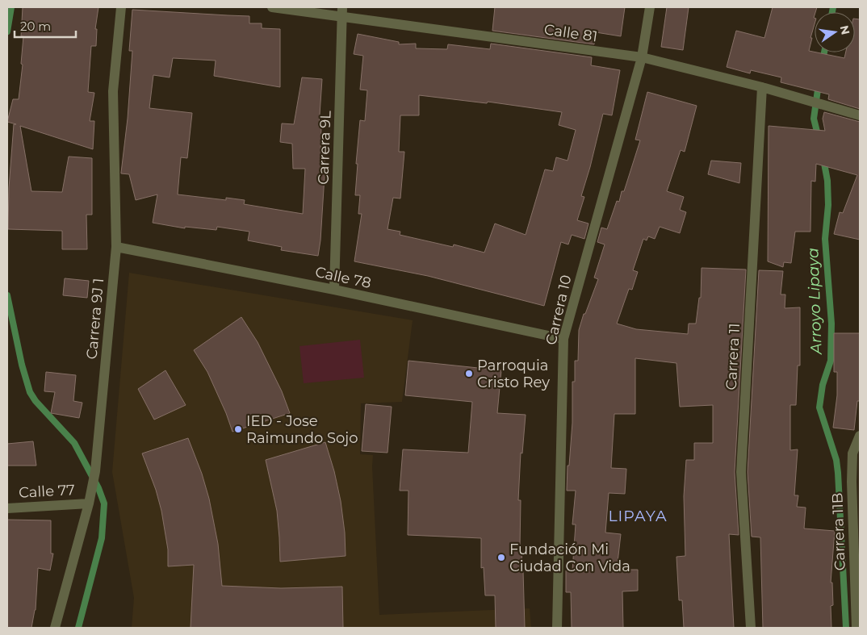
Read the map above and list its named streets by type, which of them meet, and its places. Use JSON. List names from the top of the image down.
{
  "streets": {
    "street": [
      "Calle 81",
      "Carrera 9L",
      "Calle 78",
      "Carrera 10",
      "Carrera 9J 1",
      "Carrera 11",
      "Calle 77",
      "Carrera 11B"
    ]
  },
  "crossings": [
    ["Calle 81", "Carrera 9L"],
    ["Calle 81", "Carrera 10"],
    ["Calle 81", "Carrera 11"],
    ["Carrera 9L", "Calle 78"],
    ["Calle 78", "Carrera 10"],
    ["Calle 78", "Carrera 9J 1"],
    ["Carrera 9J 1", "Calle 77"]
  ],
  "districts": ["LIPAYA"],
  "water": ["Arroyo Lipaya"],
  "places": ["Parroquia Cristo Rey", "IED - Jose Raimundo Sojo", "Fundación Mi Ciudad Con Vida"],
  "scale_bar": "20 m",
  "north": "right"
}
